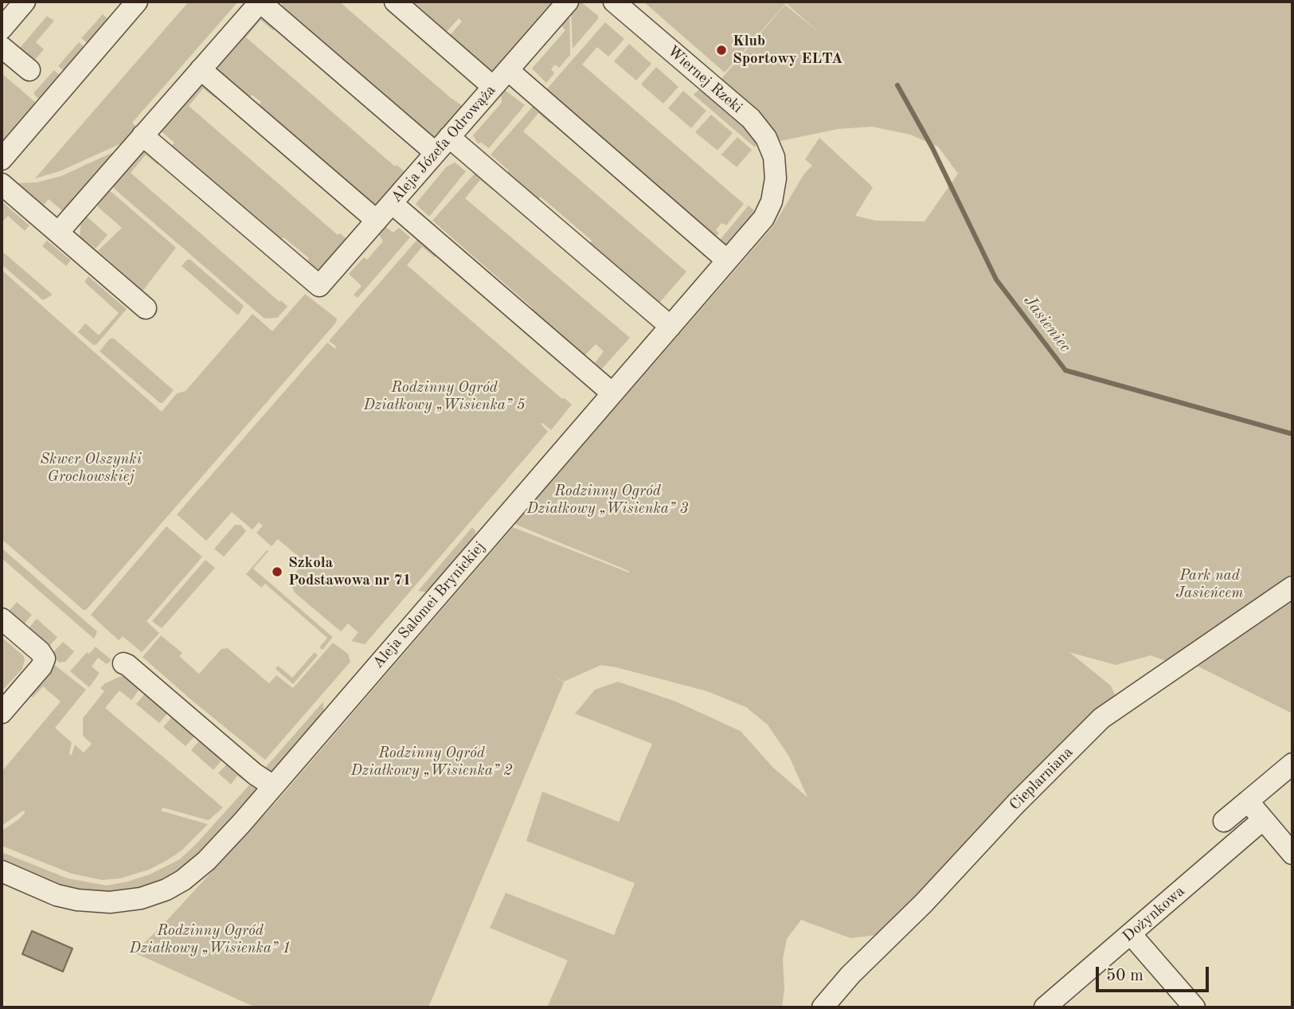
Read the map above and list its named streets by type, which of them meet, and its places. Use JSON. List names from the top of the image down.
{
  "streets": {
    "street": [
      "Wiernej Rzeki",
      "Aleja Józefa Odrowąża",
      "Aleja Salomei Brynickiej",
      "Cieplarniana",
      "Dożynkowa"
    ]
  },
  "crossings": [
    ["Wiernej Rzeki", "Aleja Salomei Brynickiej"]
  ],
  "water": ["Jasieniec"],
  "parks": [
    "Rodzinny Ogród Działkowy „Wisienka” 5",
    "Skwer Olszynki Grochowskiej",
    "Rodzinny Ogród Działkowy „Wisienka” 3",
    "Park nad Jasieńcem",
    "Rodzinny Ogród Działkowy „Wisienka” 2",
    "Rodzinny Ogród Działkowy „Wisienka” 1"
  ],
  "places": ["Klub Sportowy ELTA", "Szkoła Podstawowa nr 71"],
  "scale_bar": "50 m"
}
